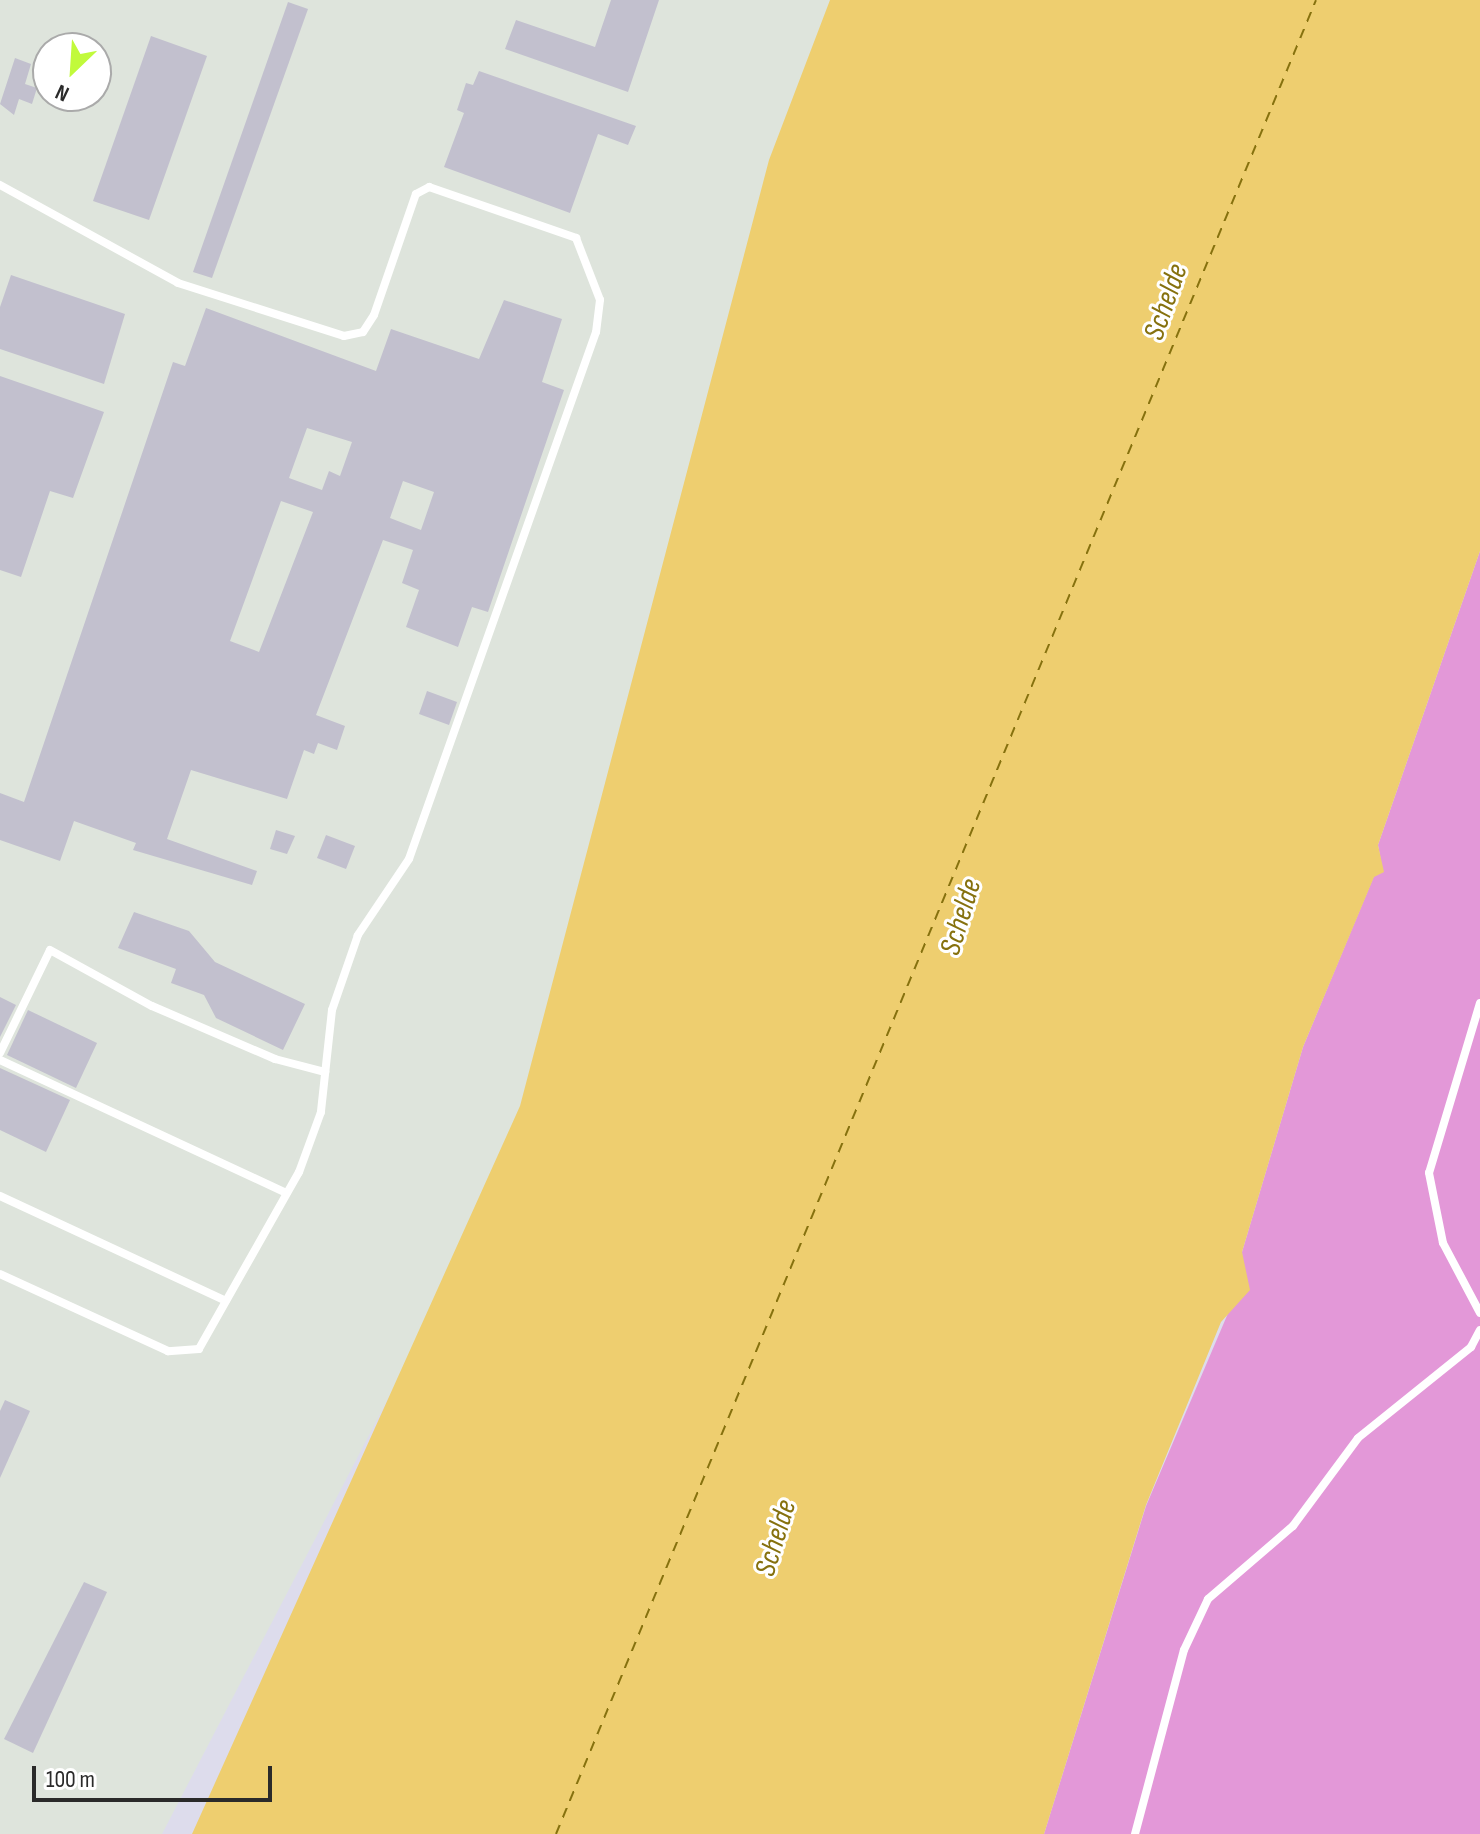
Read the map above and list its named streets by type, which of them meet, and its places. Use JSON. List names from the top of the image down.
{
  "water": ["Schelde"],
  "scale_bar": "100 m",
  "north": "bottom left"
}
